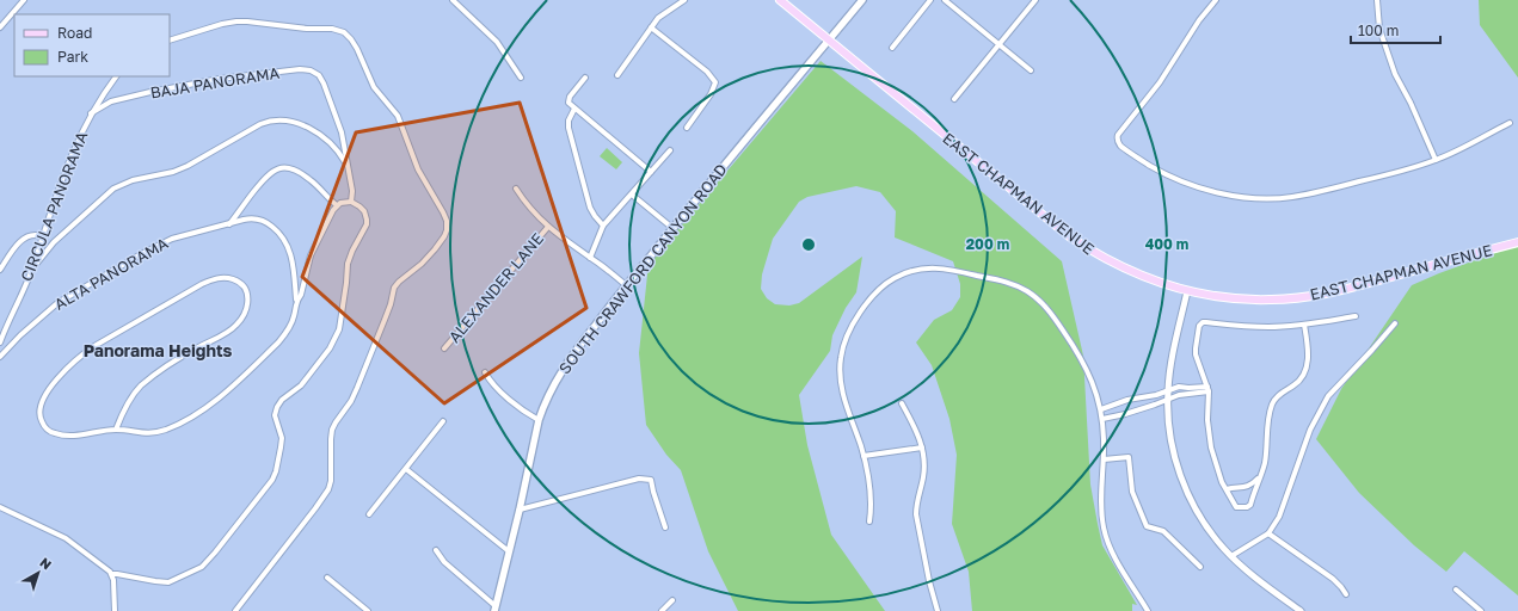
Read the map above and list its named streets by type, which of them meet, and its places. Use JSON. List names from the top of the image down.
{
  "streets": {
    "main road": ["EAST CHAPMAN AVENUE", "SOUTH CRAWFORD CANYON ROAD"],
    "street": [
      "BAJA PANORAMA",
      "CIRCULA PANORAMA",
      "ALTA PANORAMA",
      "ALEXANDER LANE"
    ]
  },
  "crossings": [
    ["BAJA PANORAMA", "CIRCULA PANORAMA"],
    ["EAST CHAPMAN AVENUE", "SOUTH CRAWFORD CANYON ROAD"]
  ],
  "districts": ["Panorama Heights"],
  "legend": ["Road", "Park"],
  "scale_bar": "100 m",
  "north": "top right",
  "rings": ["200 m", "400 m"]
}
